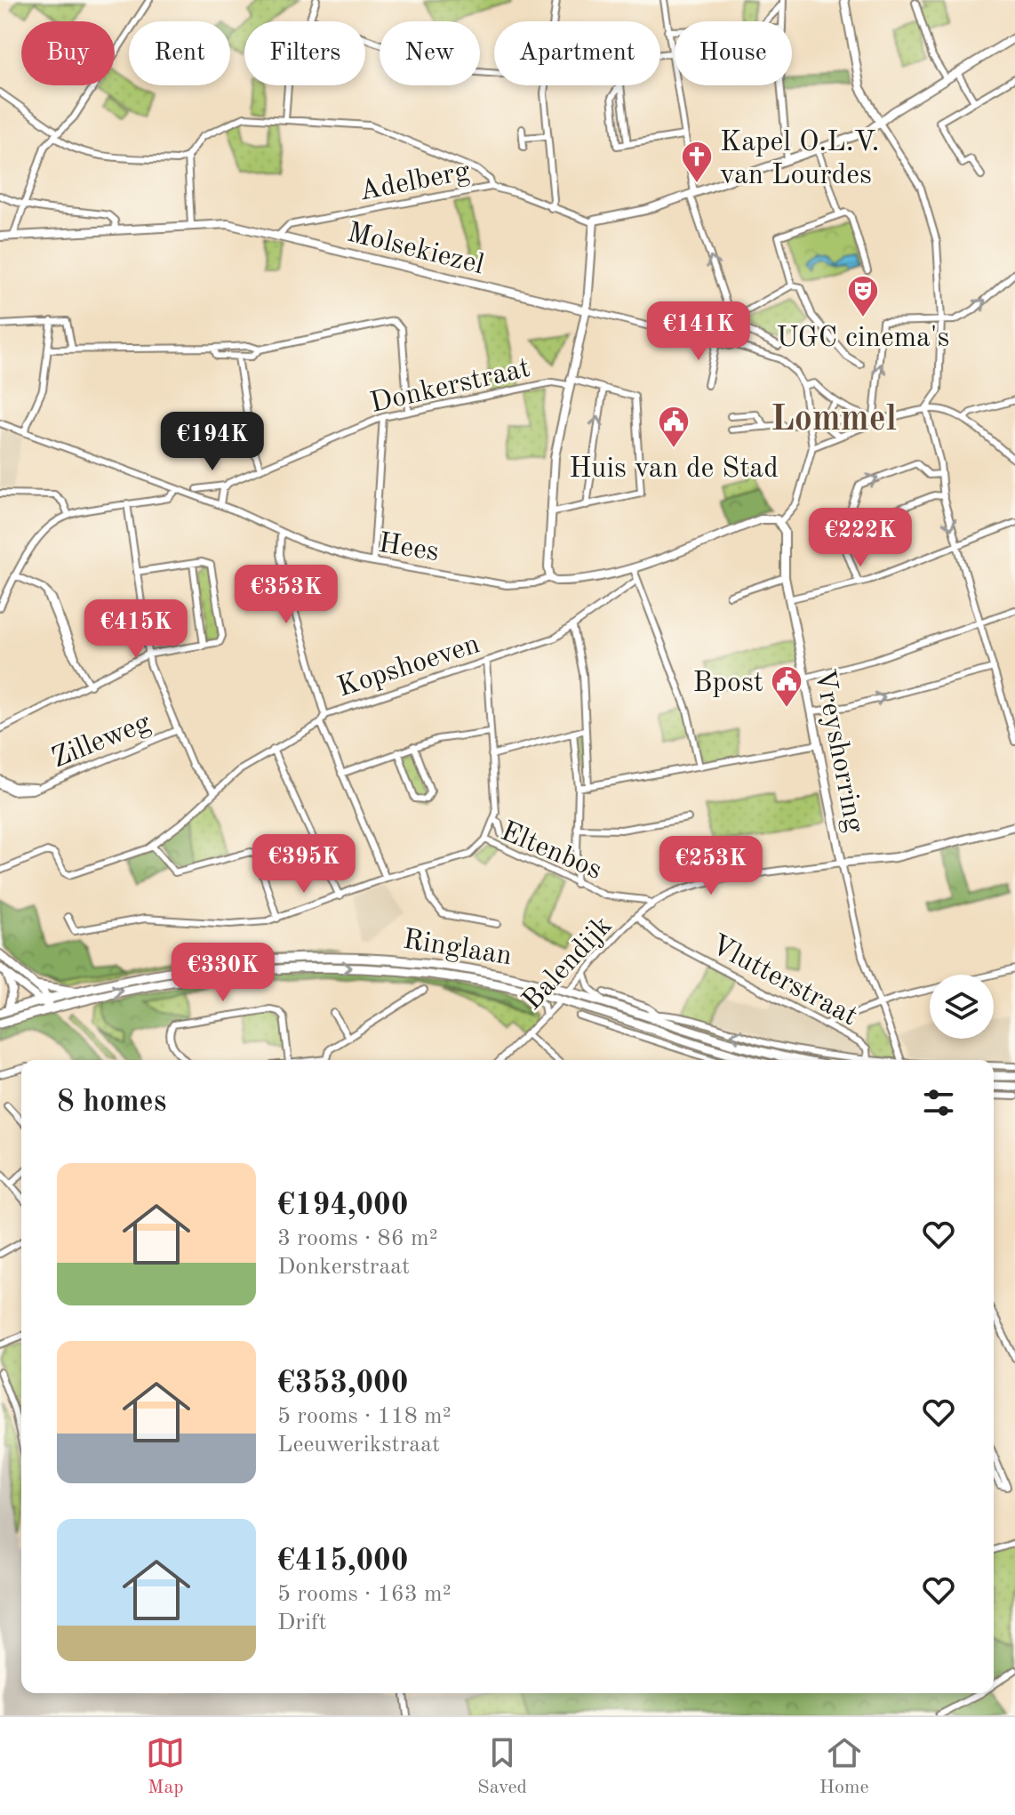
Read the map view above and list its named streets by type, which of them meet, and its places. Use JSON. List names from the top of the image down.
{
  "streets": {
    "highway": ["Ringlaan"],
    "main road": ["Molsekiezel", "Hees", "Vreyshorring"],
    "street": [
      "Adelberg",
      "Donkerstraat",
      "Kopshoeven",
      "Zilleweg",
      "Eltenbos",
      "Balendijk",
      "Vlutterstraat"
    ]
  },
  "crossings": [
    ["Adelberg", "Molsekiezel"],
    ["Hees", "Vreyshorring"],
    ["Vreyshorring", "Balendijk"],
    ["Eltenbos", "Balendijk"],
    ["Ringlaan", "Balendijk"],
    ["Balendijk", "Vlutterstraat"]
  ],
  "districts": ["Lommel"],
  "places": {
    "church": ["Kapel O.L.V. van Lourdes"],
    "theatre": ["UGC cinema's"],
    "public building": ["Huis van de Stad", "Bpost"]
  },
  "page": {
    "chip": [
      "Buy",
      "Rent",
      "Filters",
      "New",
      "Apartment",
      "House"
    ],
    "price": [
      "€141K",
      "€194K",
      "€222K",
      "€353K",
      "€415K",
      "€395K",
      "€253K",
      "€330K"
    ],
    "heading": "8 homes",
    "list": [
      {
        "name": "€194,000",
        "note": "3 rooms · 86 m² · Donkerstraat"
      },
      {
        "name": "€353,000",
        "note": "5 rooms · 118 m² · Leeuwerikstraat"
      },
      {
        "name": "€415,000",
        "note": "5 rooms · 163 m² · Drift"
      }
    ],
    "tabs": ["Map", "Saved", "Home"]
  }
}
